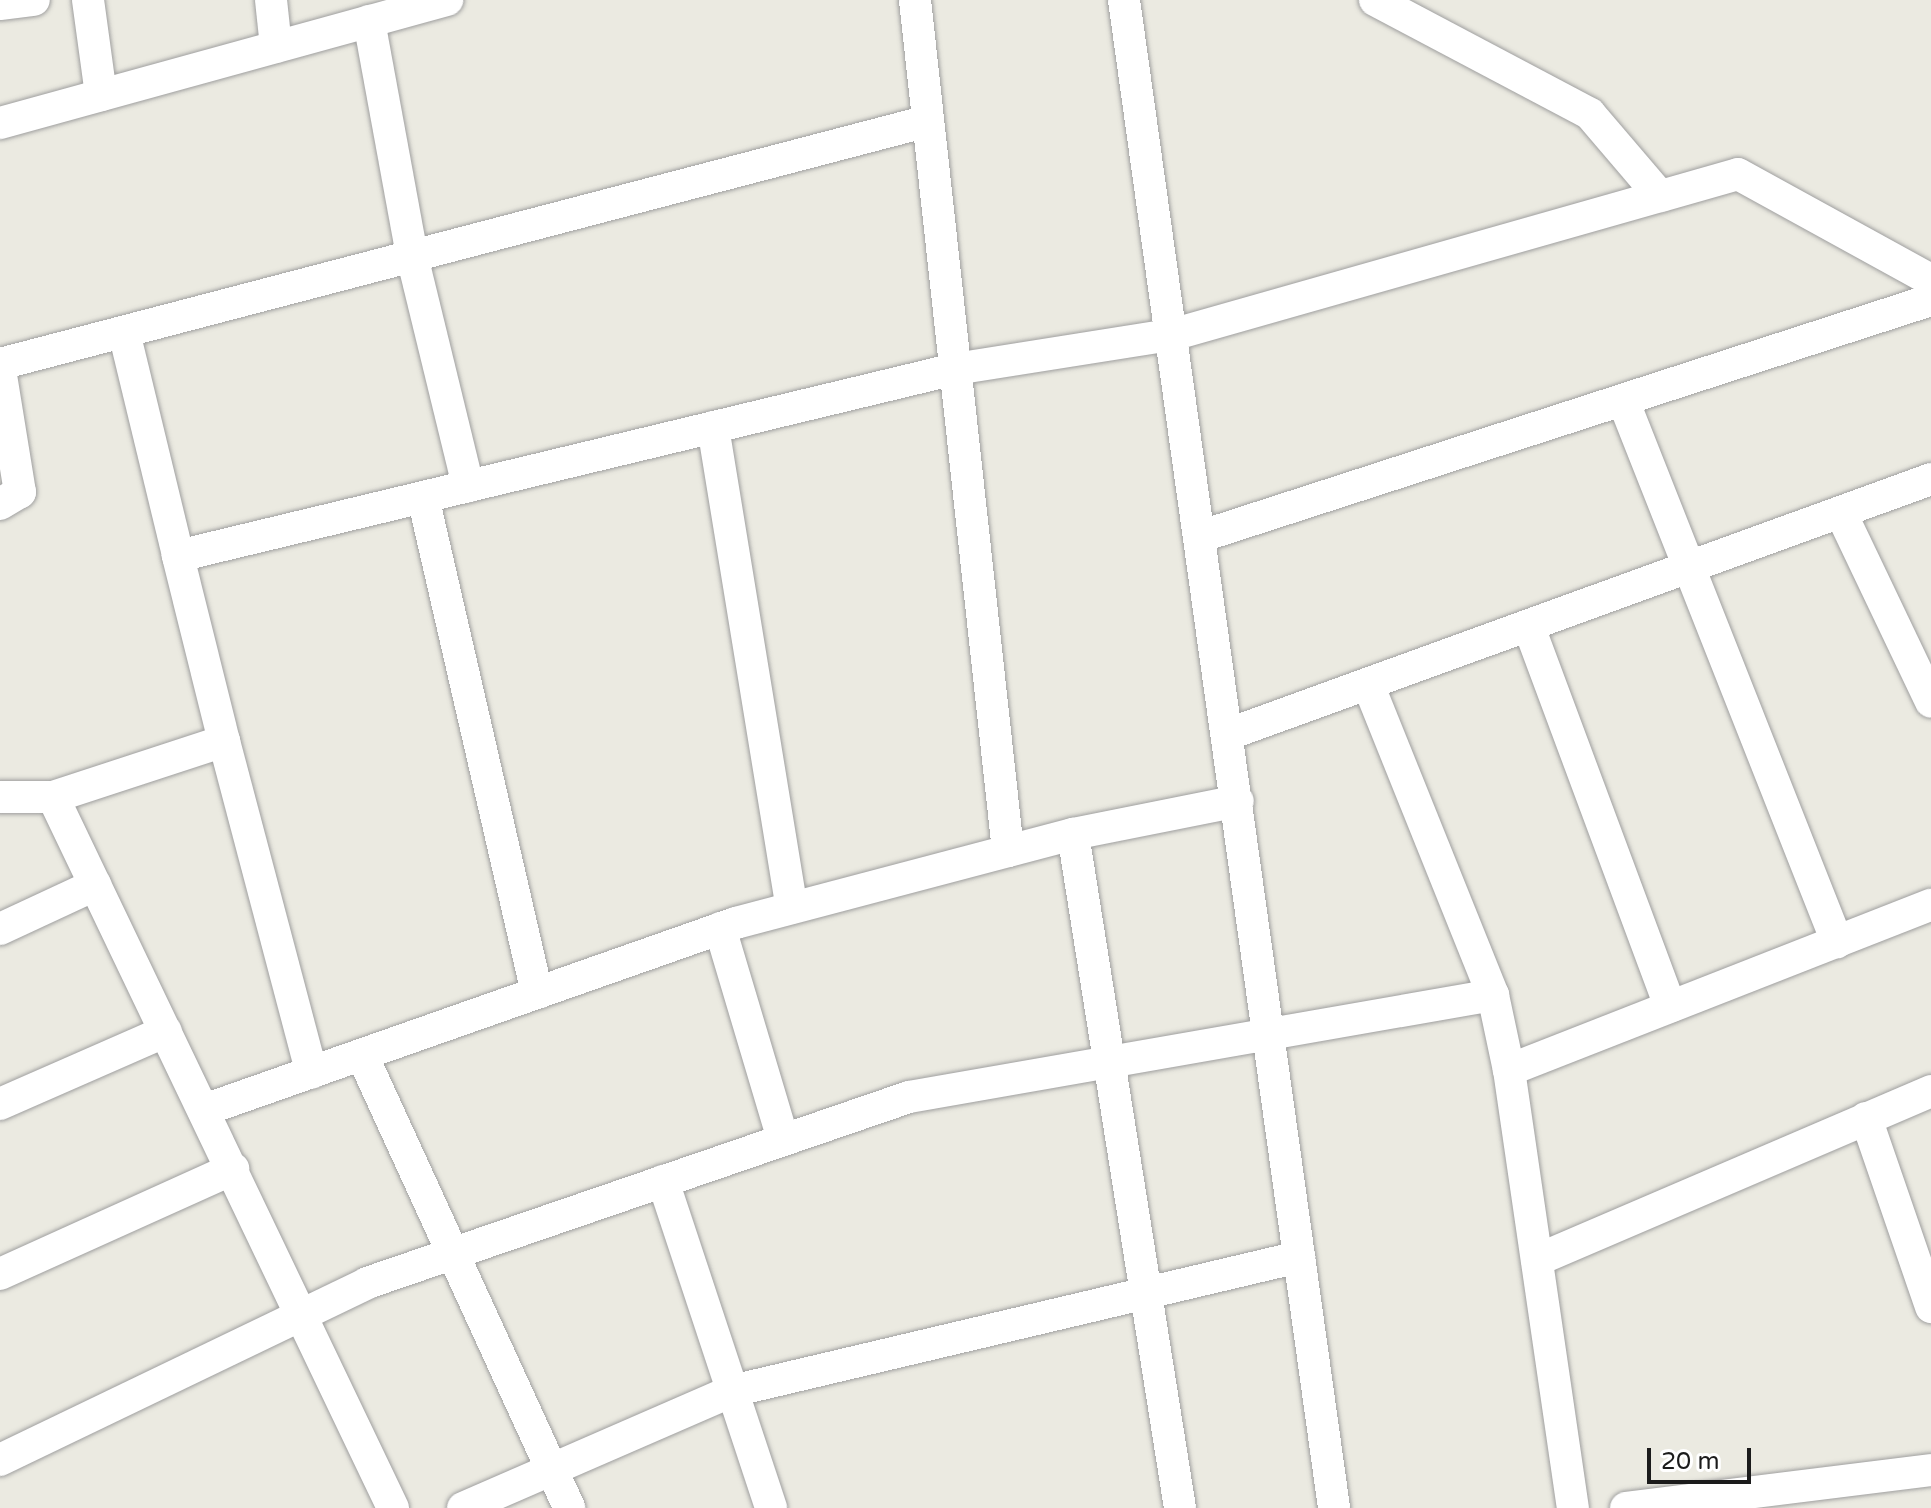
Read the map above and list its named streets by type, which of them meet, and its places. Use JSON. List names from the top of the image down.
{
  "scale_bar": "20 m"
}
